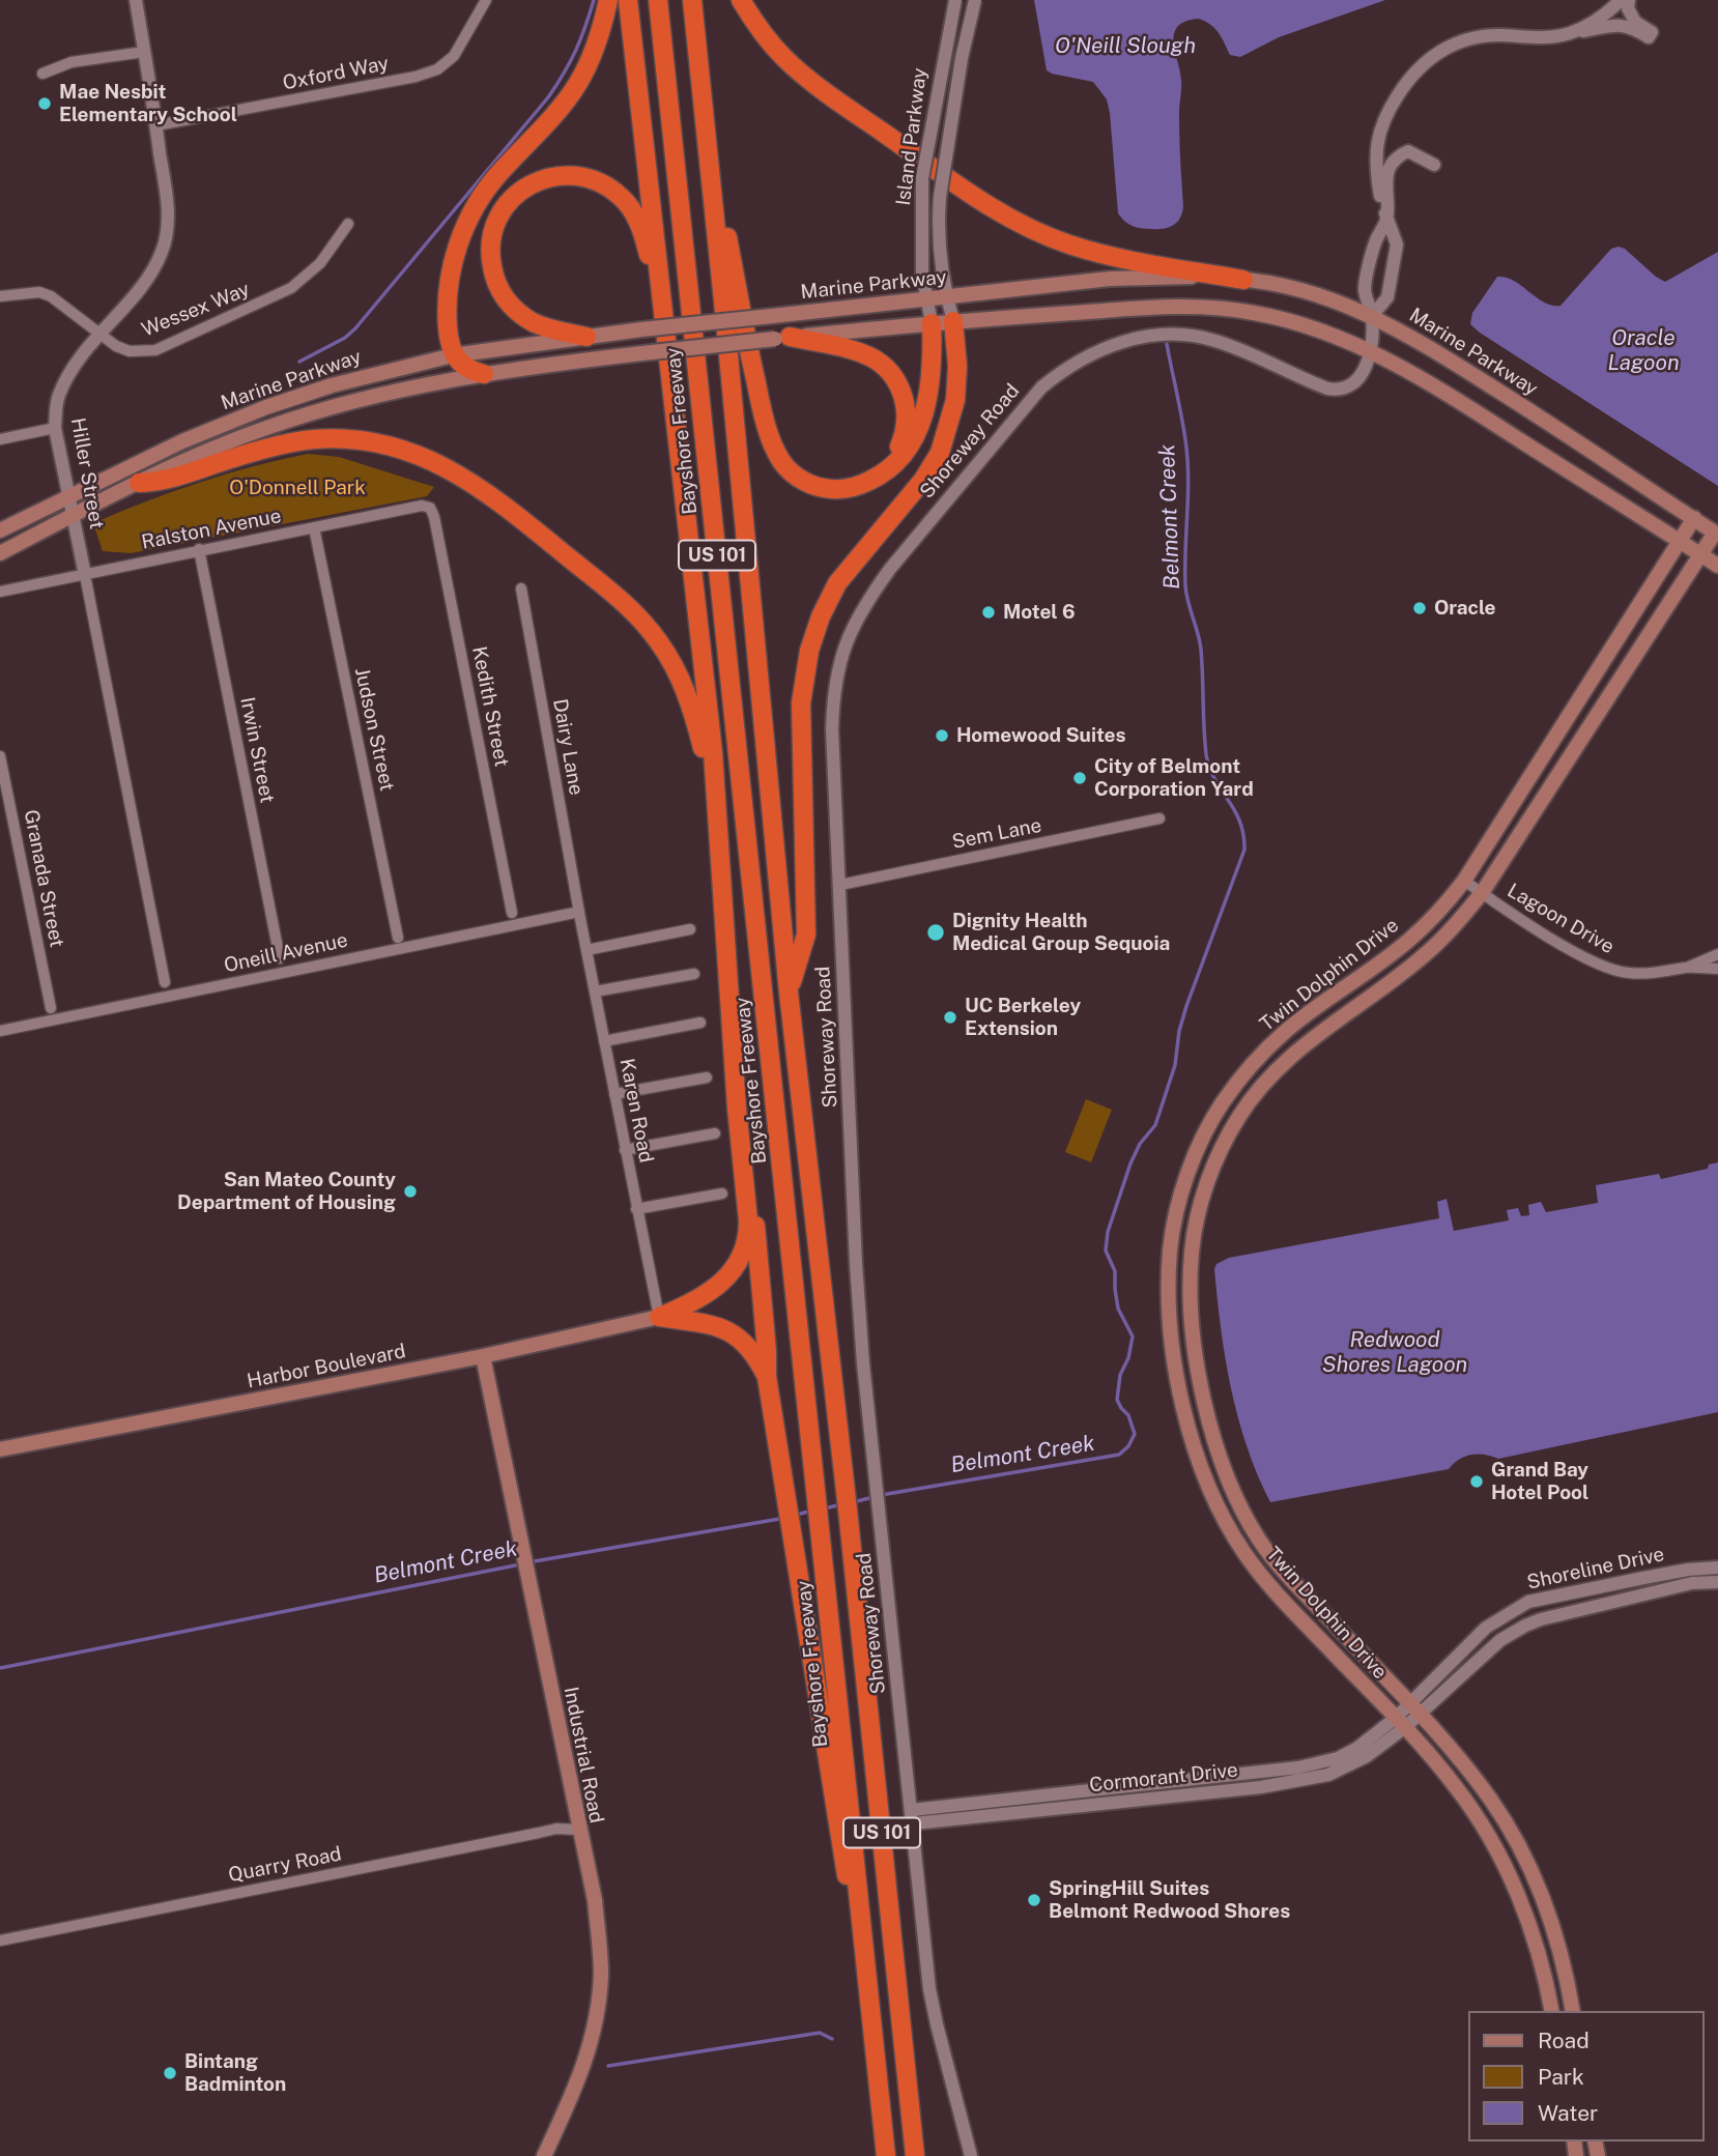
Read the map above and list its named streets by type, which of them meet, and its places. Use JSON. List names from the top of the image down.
{
  "streets": {
    "highway": ["Bayshore Freeway", "US 101"],
    "main road": [
      "Marine Parkway",
      "Twin Dolphin Drive",
      "Harbor Boulevard",
      "Industrial Road"
    ],
    "street": [
      "Oxford Way",
      "Island Parkway",
      "Wessex Way",
      "Shoreway Road",
      "Hiller Street",
      "Ralston Avenue",
      "Kedith Street",
      "Judson Street",
      "Dairy Lane",
      "Irwin Street",
      "Sem Lane",
      "Granada Street",
      "Lagoon Drive",
      "Oneill Avenue",
      "Karen Road",
      "Shoreline Drive",
      "Cormorant Drive",
      "Quarry Road"
    ]
  },
  "crossings": [
    ["Oxford Way", "Hiller Street"],
    ["Island Parkway", "Marine Parkway"],
    ["Marine Parkway", "Shoreway Road"],
    ["Marine Parkway", "Hiller Street"],
    ["Marine Parkway", "Twin Dolphin Drive"],
    ["Wessex Way", "Hiller Street"],
    ["Shoreway Road", "Sem Lane"],
    ["Shoreway Road", "Cormorant Drive"],
    ["Hiller Street", "Ralston Avenue"],
    ["Ralston Avenue", "Kedith Street"],
    ["Ralston Avenue", "Judson Street"],
    ["Ralston Avenue", "Irwin Street"],
    ["Dairy Lane", "Oneill Avenue"],
    ["Dairy Lane", "Karen Road"],
    ["Lagoon Drive", "Twin Dolphin Drive"],
    ["Oneill Avenue", "Karen Road"],
    ["Twin Dolphin Drive", "Shoreline Drive"],
    ["Twin Dolphin Drive", "Cormorant Drive"],
    ["Karen Road", "Harbor Boulevard"],
    ["Harbor Boulevard", "Industrial Road"],
    ["Shoreline Drive", "Cormorant Drive"],
    ["Industrial Road", "Quarry Road"]
  ],
  "water": [
    "O'Neill Slough",
    "Oracle Lagoon",
    "Belmont Creek",
    "Redwood Shores Lagoon"
  ],
  "parks": ["O'Donnell Park"],
  "places": [
    "Mae Nesbit Elementary School",
    "Oracle",
    "Motel 6",
    "Homewood Suites",
    "City of Belmont Corporation Yard",
    "Dignity Health Medical Group Sequoia",
    "UC Berkeley Extension",
    "San Mateo County Department of Housing",
    "Grand Bay Hotel Pool",
    "SpringHill Suites Belmont Redwood Shores",
    "Bintang Badminton"
  ],
  "legend": ["Road", "Park", "Water"]
}
